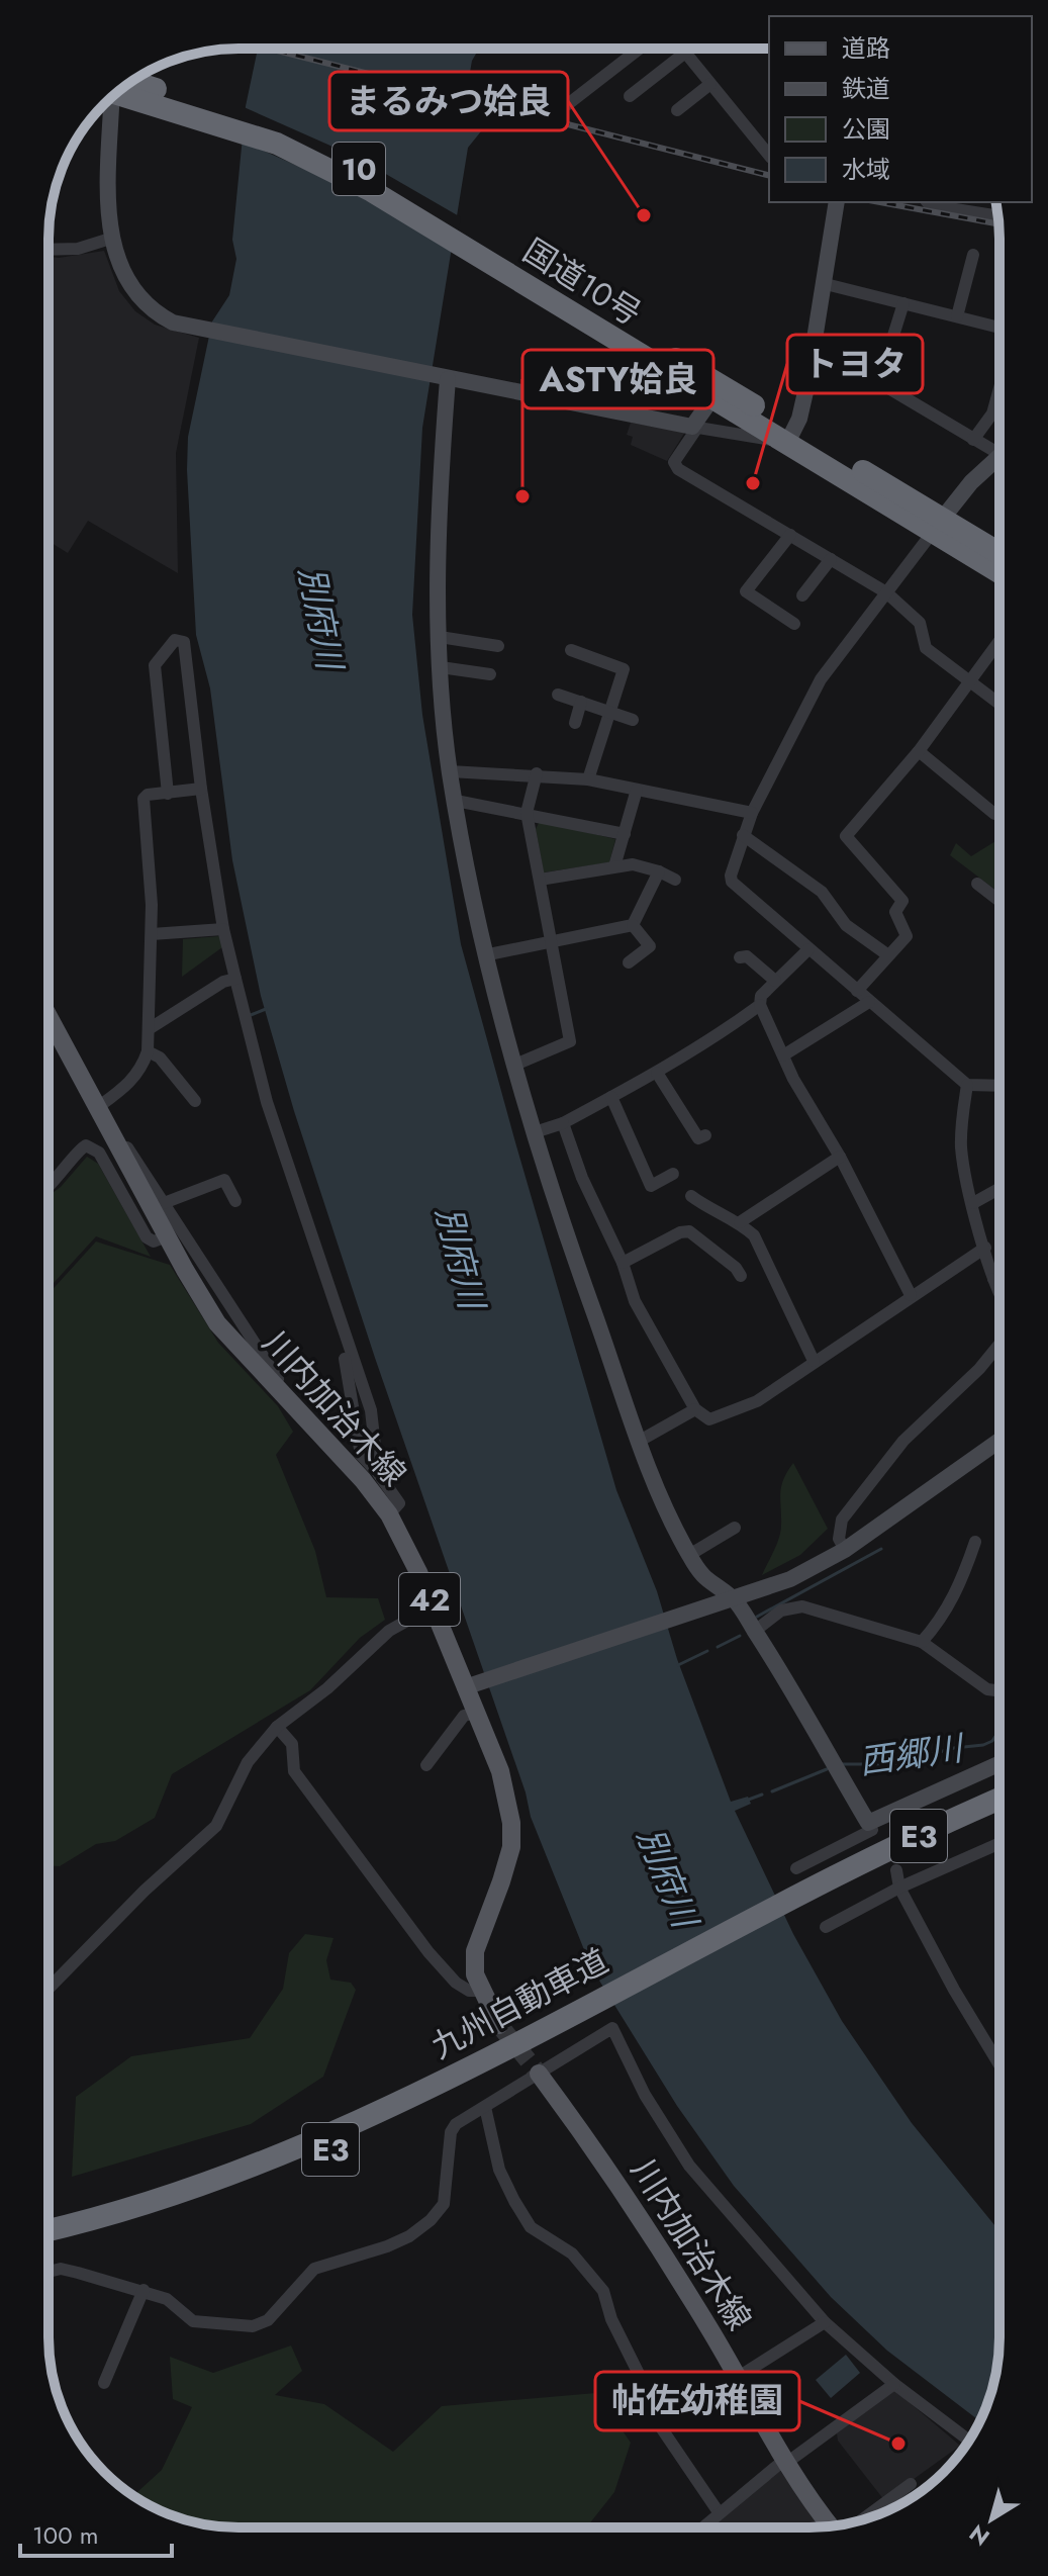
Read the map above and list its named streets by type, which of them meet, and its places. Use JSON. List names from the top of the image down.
{
  "streets": {
    "highway": [
      "10",
      "国道10号",
      "E3",
      "九州自動車道"
    ],
    "main road": ["川内加治木線", "42"]
  },
  "water": ["別府川", "西郷川"],
  "places": [
    "まるみつ姶良",
    "トヨタ",
    "ASTY姶良",
    "帖佐幼稚園"
  ],
  "legend": [
    "道路",
    "鉄道",
    "公園",
    "水域"
  ],
  "scale_bar": "100 m",
  "north": "bottom left"
}
